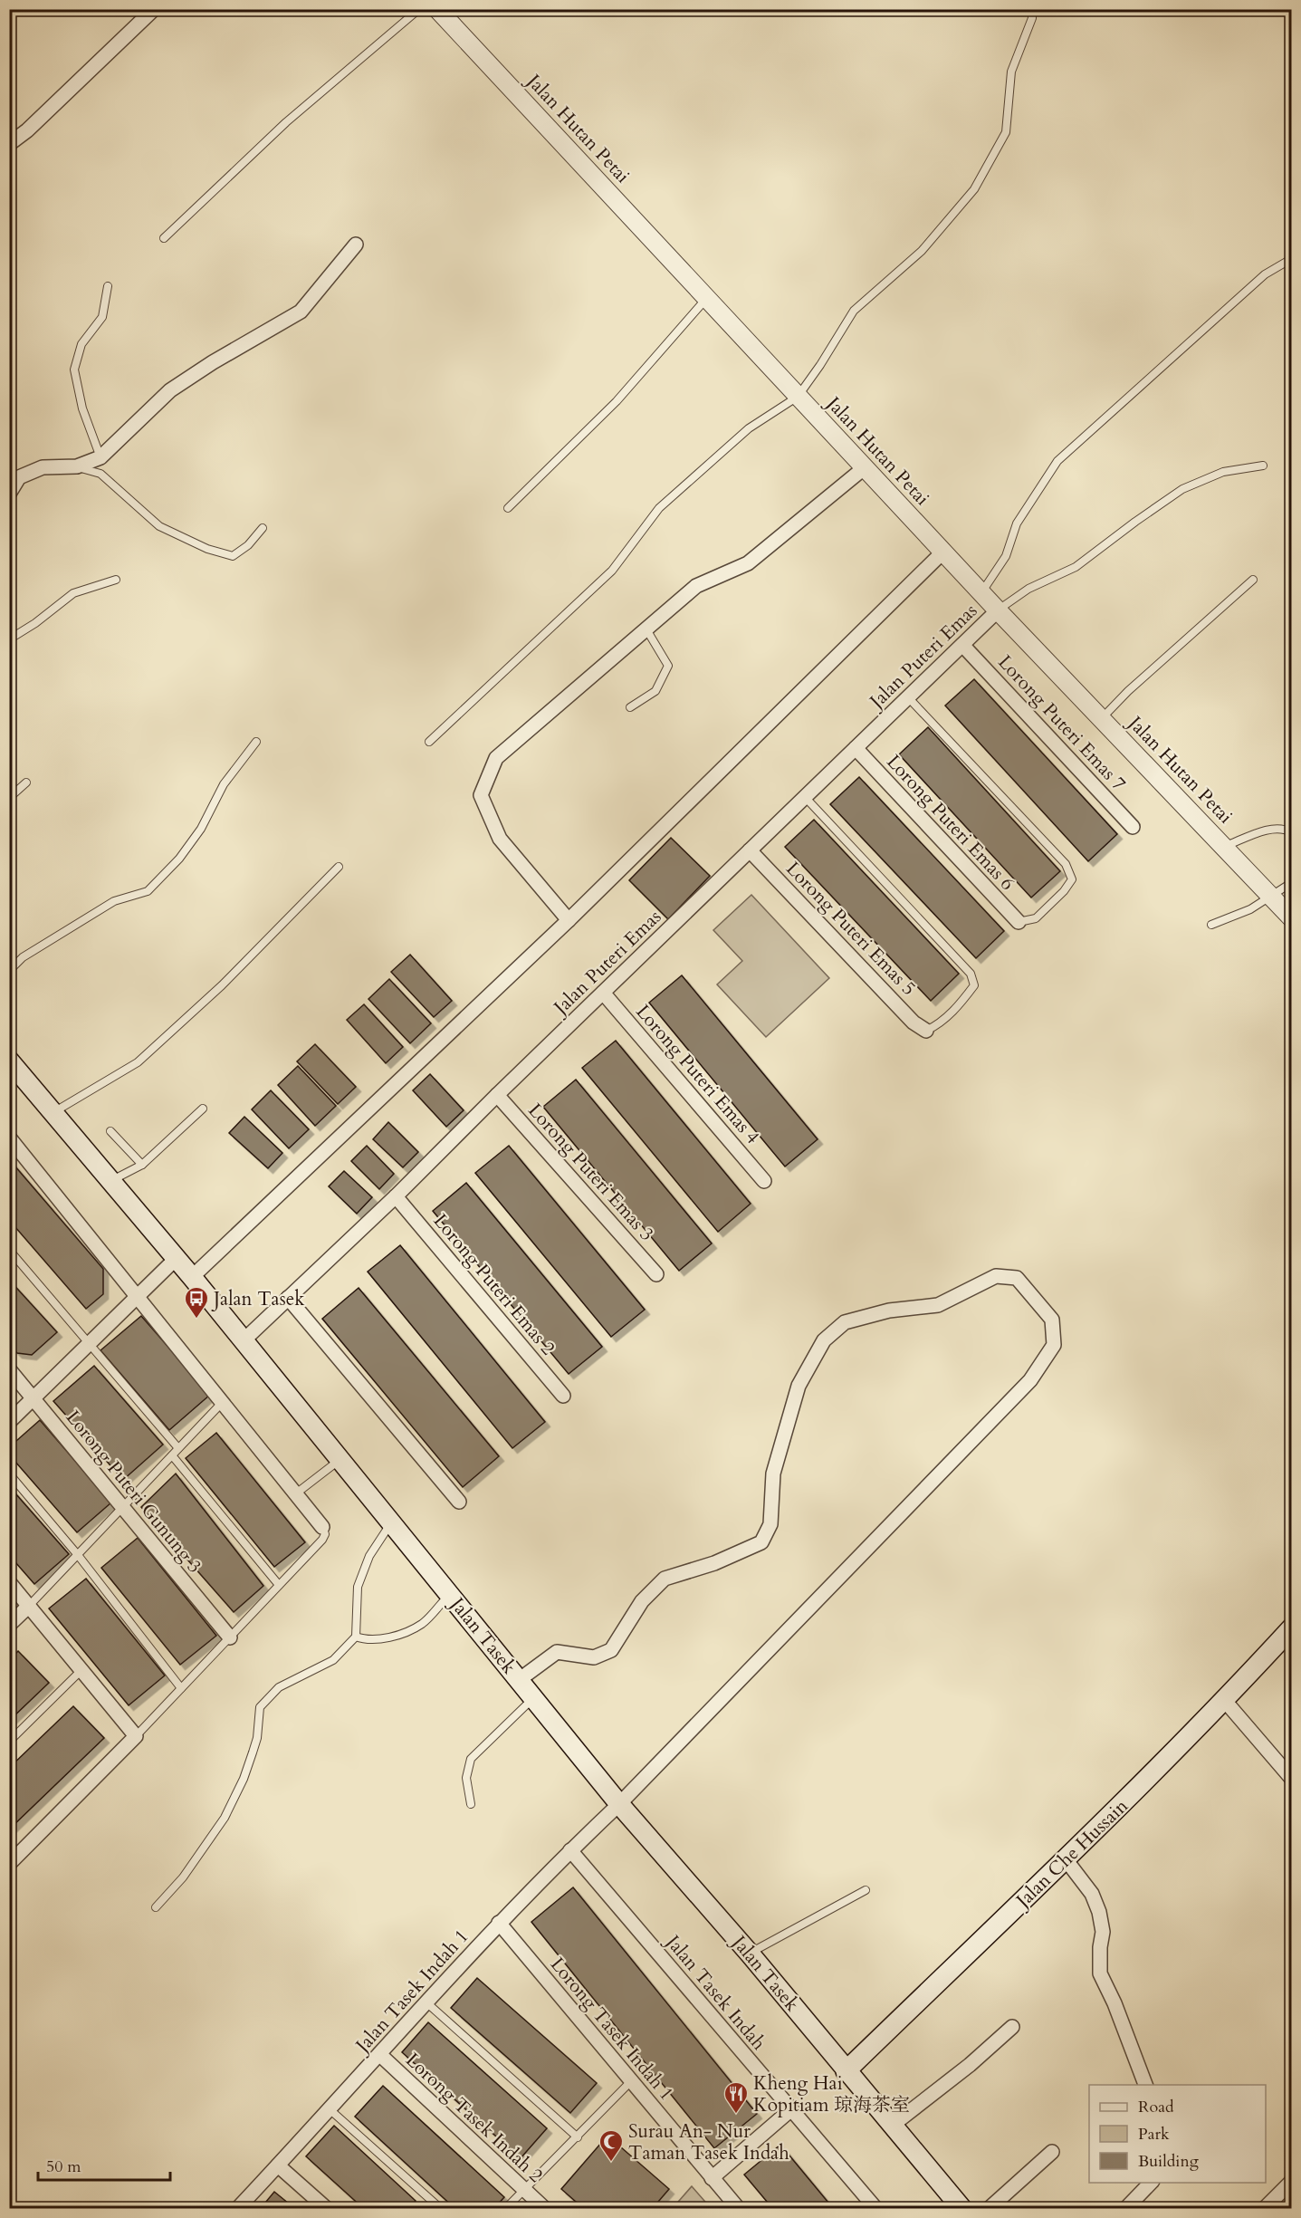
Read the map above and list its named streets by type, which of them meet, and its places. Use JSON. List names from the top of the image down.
{
  "streets": {
    "main road": ["Jalan Tasek", "Jalan Che Hussain"],
    "street": [
      "Jalan Hutan Petai",
      "Jalan Puteri Emas",
      "Lorong Puteri Emas 7",
      "Lorong Puteri Emas 6",
      "Lorong Puteri Emas 5",
      "Lorong Puteri Emas 4",
      "Lorong Puteri Emas 3",
      "Lorong Puteri Emas 2",
      "Lorong Puteri Gunung 3",
      "Jalan Tasek Indah 1",
      "Jalan Tasek Indah",
      "Lorong Tasek Indah 1",
      "Lorong Tasek Indah 2"
    ]
  },
  "crossings": [
    ["Jalan Hutan Petai", "Jalan Puteri Emas"],
    ["Jalan Puteri Emas", "Lorong Puteri Emas 7"],
    ["Jalan Puteri Emas", "Lorong Puteri Emas 6"],
    ["Jalan Puteri Emas", "Lorong Puteri Emas 5"],
    ["Jalan Puteri Emas", "Lorong Puteri Emas 4"],
    ["Jalan Puteri Emas", "Lorong Puteri Emas 3"],
    ["Jalan Puteri Emas", "Lorong Puteri Emas 2"],
    ["Jalan Puteri Emas", "Jalan Tasek"],
    ["Jalan Tasek", "Jalan Che Hussain"],
    ["Jalan Tasek", "Jalan Tasek Indah 1"],
    ["Jalan Tasek Indah 1", "Jalan Tasek Indah"],
    ["Jalan Tasek Indah 1", "Lorong Tasek Indah 1"],
    ["Jalan Tasek Indah 1", "Lorong Tasek Indah 2"]
  ],
  "places": {
    "bus stop": ["Jalan Tasek"],
    "restaurant": ["Kheng Hai Kopitiam 琼海茶室"],
    "mosque": ["Surau An- Nur Taman Tasek Indah"]
  },
  "legend": ["Road", "Park", "Building"],
  "scale_bar": "50 m"
}
